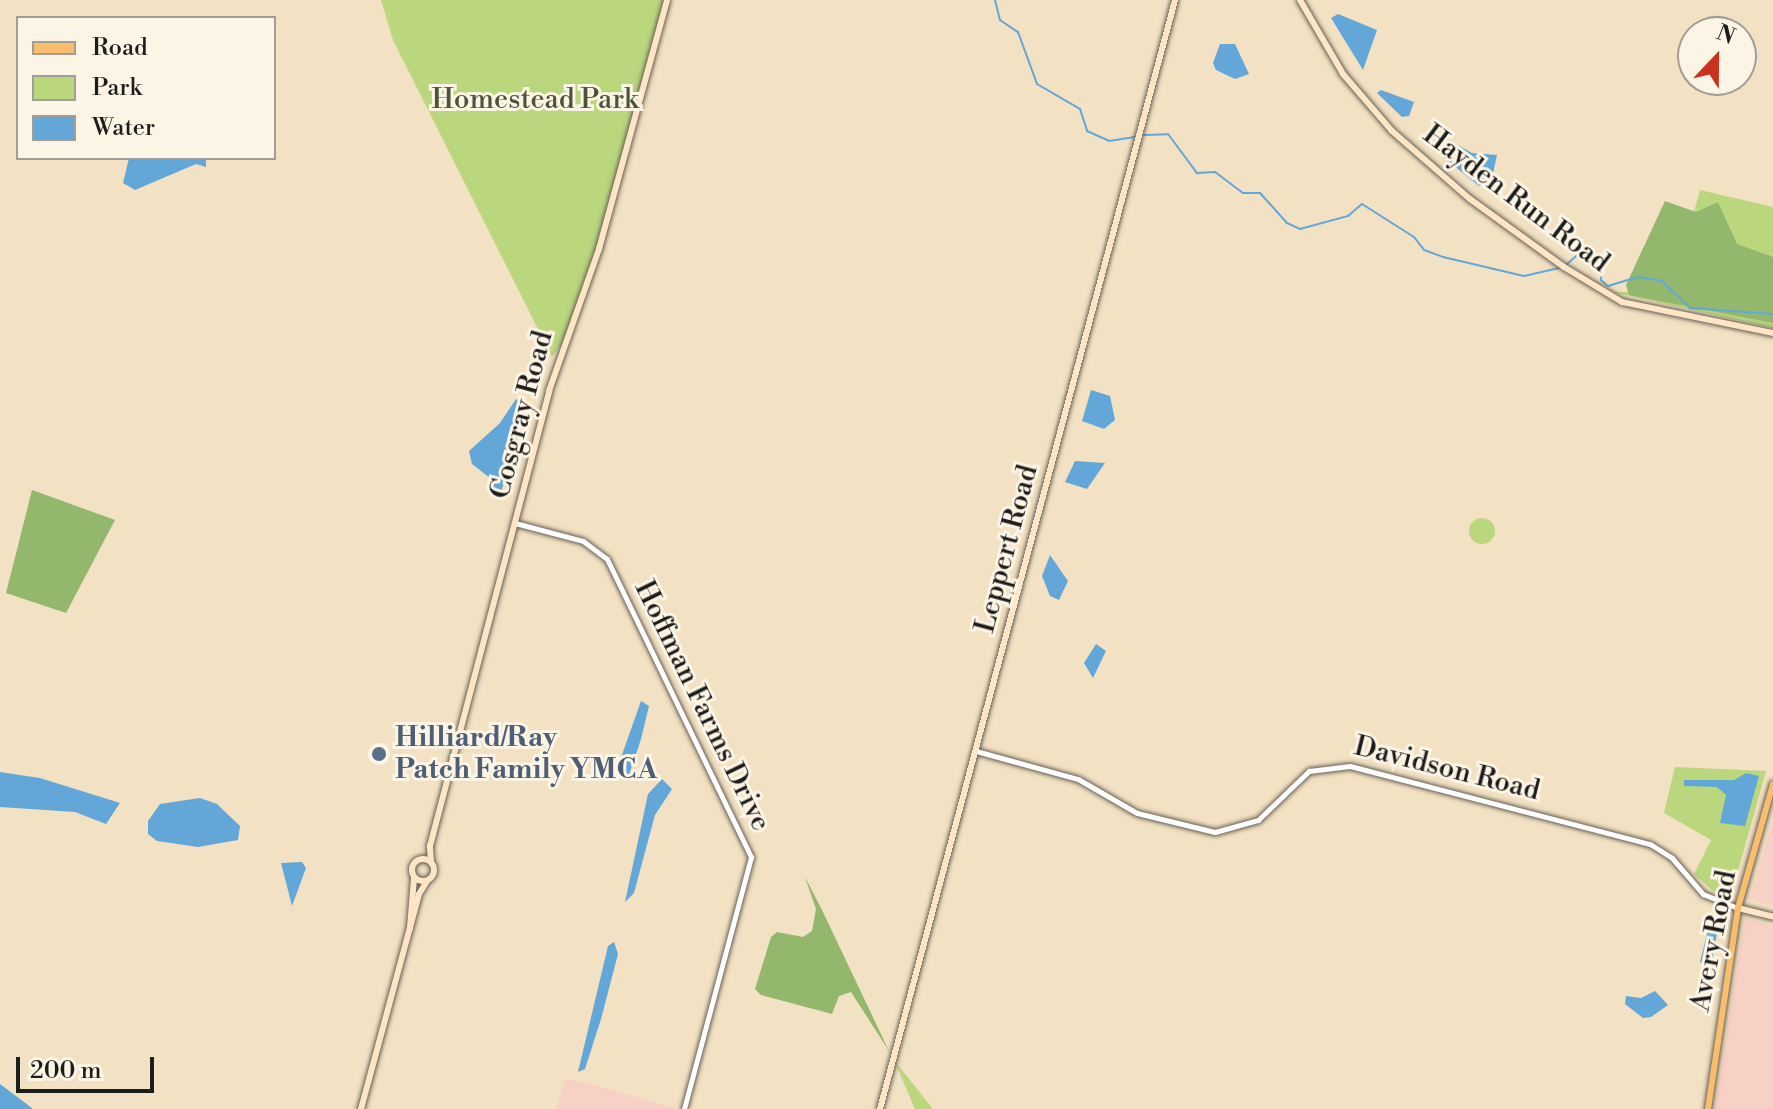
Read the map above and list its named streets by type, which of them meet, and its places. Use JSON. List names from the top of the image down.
{
  "streets": {
    "main road": [
      "Hayden Run Road",
      "Cosgray Road",
      "Leppert Road",
      "Davidson Road",
      "Avery Road"
    ],
    "street": ["Hoffman Farms Drive"]
  },
  "crossings": [
    ["Cosgray Road", "Hoffman Farms Drive"],
    ["Leppert Road", "Davidson Road"],
    ["Davidson Road", "Avery Road"]
  ],
  "parks": ["Homestead Park"],
  "places": ["Hilliard/Ray Patch Family YMCA"],
  "legend": ["Road", "Park", "Water"],
  "scale_bar": "200 m",
  "north": "top"
}
